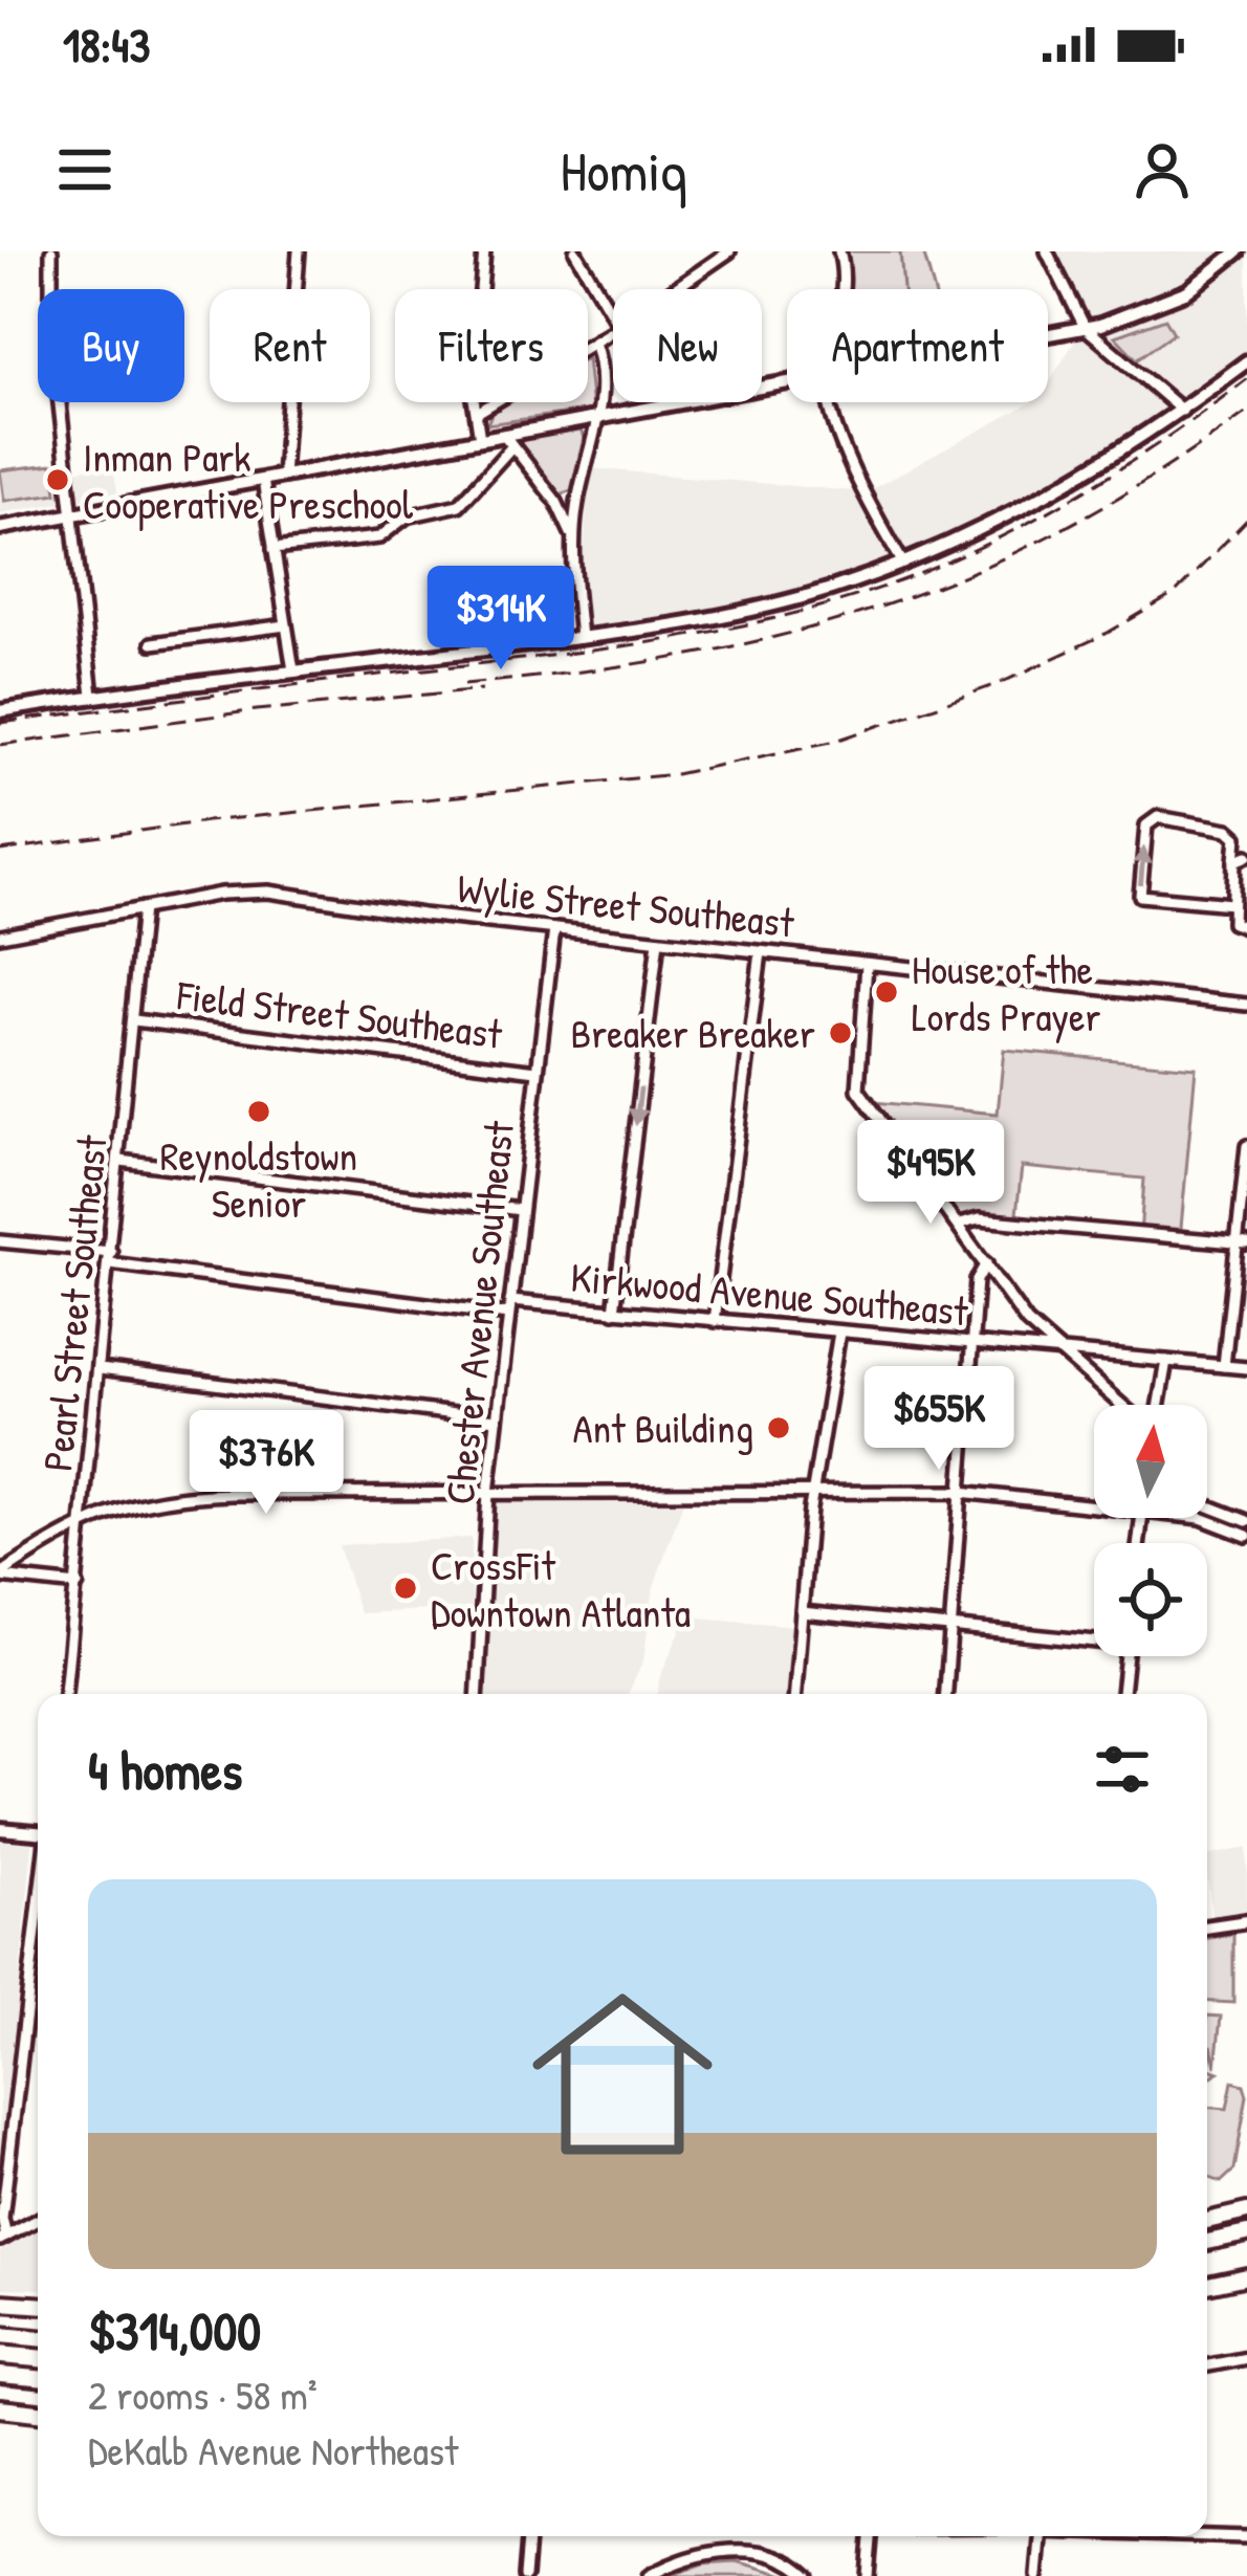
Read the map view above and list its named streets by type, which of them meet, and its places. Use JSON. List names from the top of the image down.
{
  "streets": {
    "street": [
      "Wylie Street Southeast",
      "Field Street Southeast",
      "Kirkwood Avenue Southeast",
      "Pearl Street Southeast",
      "Chester Avenue Southeast"
    ]
  },
  "crossings": [
    ["Wylie Street Southeast", "Pearl Street Southeast"],
    ["Wylie Street Southeast", "Chester Avenue Southeast"],
    ["Field Street Southeast", "Pearl Street Southeast"],
    ["Field Street Southeast", "Chester Avenue Southeast"],
    ["Kirkwood Avenue Southeast", "Chester Avenue Southeast"]
  ],
  "places": [
    "Inman Park Cooperative Preschool",
    "House of the Lords Prayer",
    "Breaker Breaker",
    "Reynoldstown Senior",
    "Ant Building",
    "CrossFit Downtown Atlanta"
  ],
  "north": "top",
  "page": {
    "status": "18:43",
    "header": "Homiq",
    "chip": [
      "Buy",
      "Rent",
      "Filters",
      "New",
      "Apartment"
    ],
    "price": [
      "$314K",
      "$495K",
      "$655K",
      "$376K"
    ],
    "heading": "4 homes",
    "list": [
      {
        "name": "$314,000",
        "note": "2 rooms · 58 m² · DeKalb Avenue Northeast"
      }
    ]
  }
}
